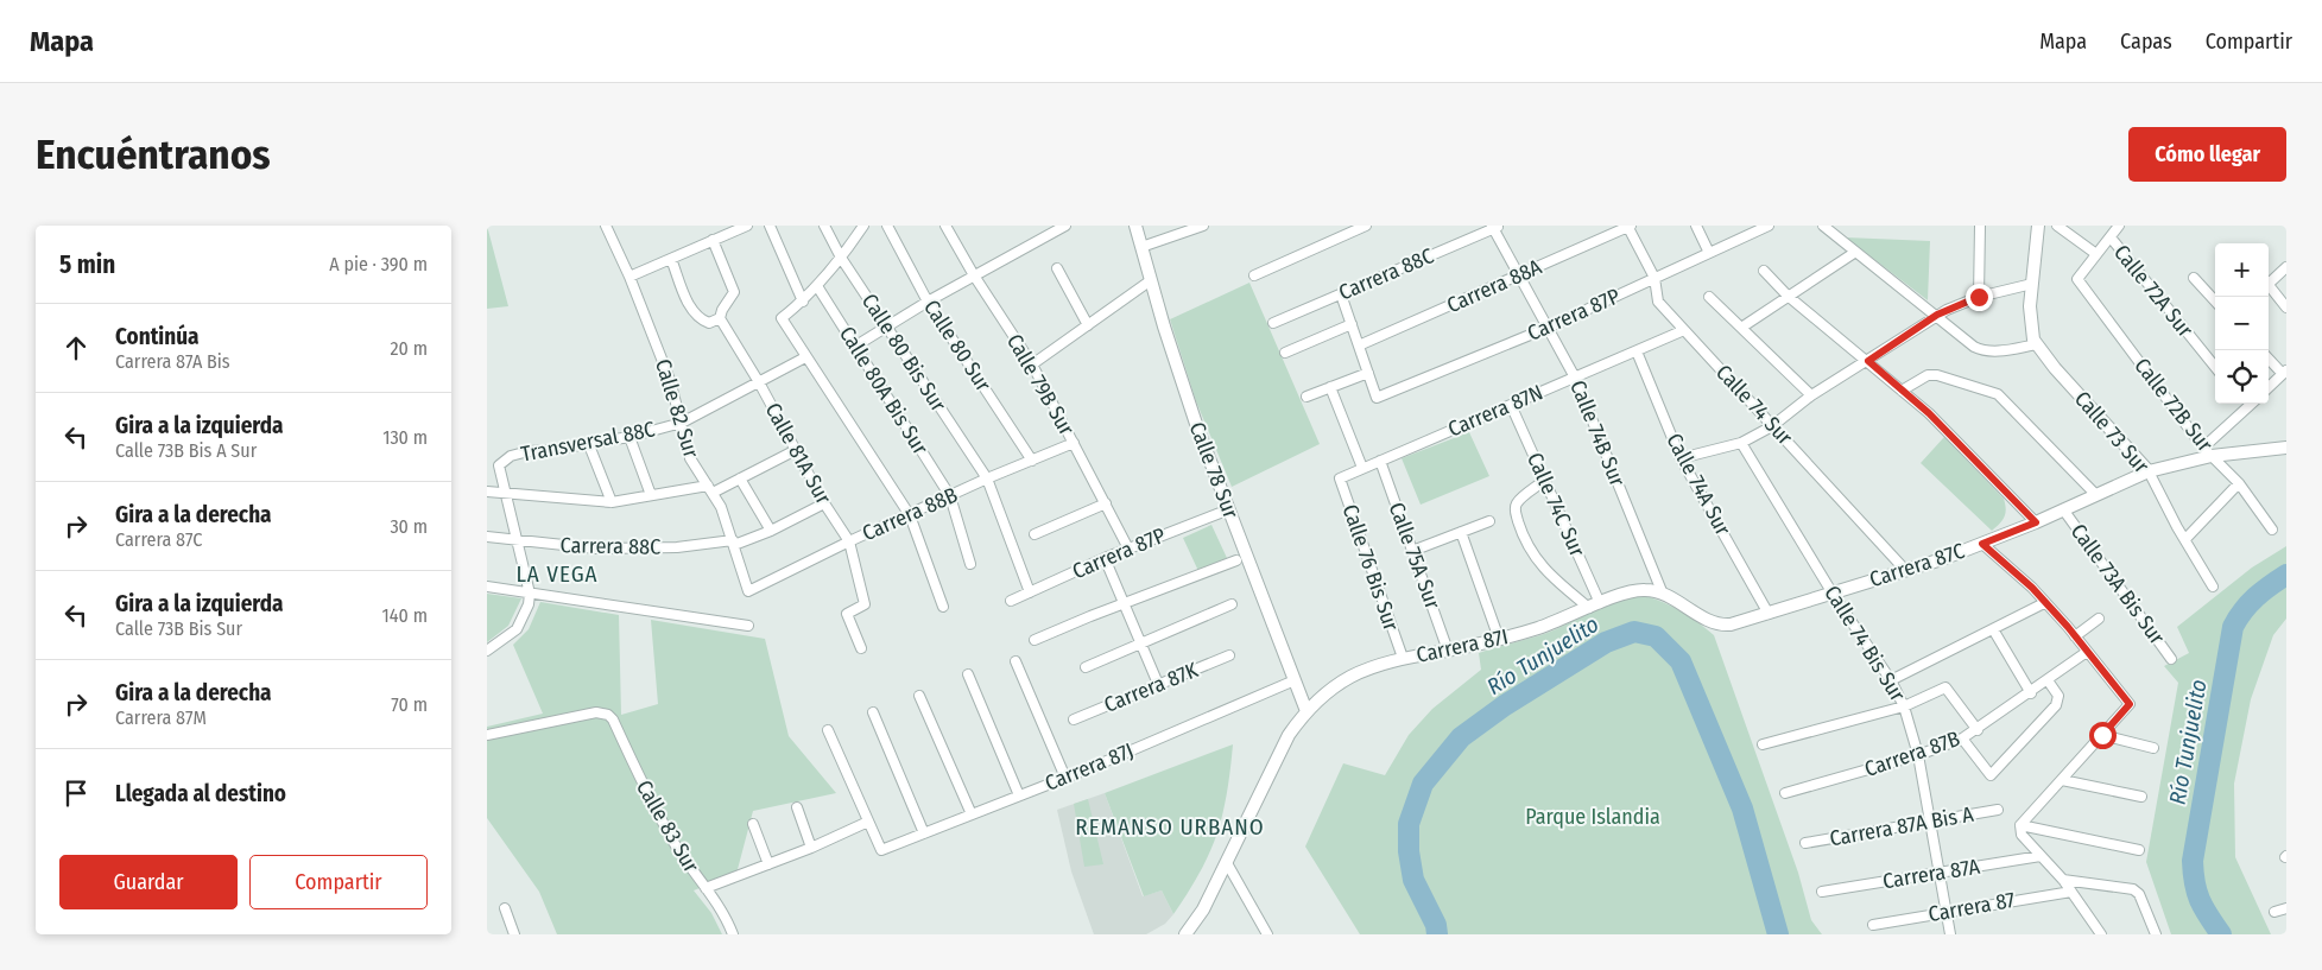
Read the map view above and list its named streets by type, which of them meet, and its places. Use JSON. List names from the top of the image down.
{
  "streets": {
    "street": [
      "Carrera 88C",
      "Carrera 88A",
      "Calle 72A Sur",
      "Carrera 87P",
      "Calle 80 Sur",
      "Calle 80 Bis Sur",
      "Calle 79B Sur",
      "Calle 80A Bis Sur",
      "Calle 74 Sur",
      "Calle 72B Sur",
      "Calle 82 Sur",
      "Carrera 87N",
      "Calle 73 Sur",
      "Calle 74B Sur",
      "Transversal 88C",
      "Calle 81A Sur",
      "Calle 78 Sur",
      "Calle 74A Sur",
      "Calle 74C Sur",
      "Carrera 88B",
      "Calle 75A Sur",
      "Carrera 87C",
      "Calle 76 Bis Sur",
      "Calle 73A Bis Sur",
      "Calle 74 Bis Sur",
      "Carrera 87I",
      "Carrera 87K",
      "Carrera 87B",
      "Carrera 87J",
      "Calle 83 Sur",
      "Carrera 87A Bis A",
      "Carrera 87A",
      "Carrera 87"
    ]
  },
  "crossings": [
    ["Carrera 88C", "Calle 82 Sur"],
    ["Carrera 88C", "Calle 74B Sur"],
    ["Carrera 88C", "Calle 81A Sur"],
    ["Carrera 88A", "Calle 74 Sur"],
    ["Carrera 88A", "Calle 74B Sur"],
    ["Carrera 87P", "Calle 80 Bis Sur"],
    ["Carrera 87P", "Calle 79B Sur"],
    ["Carrera 87P", "Calle 74 Sur"],
    ["Carrera 87P", "Calle 74B Sur"],
    ["Carrera 87P", "Calle 78 Sur"],
    ["Calle 80 Sur", "Carrera 88B"],
    ["Calle 80 Bis Sur", "Carrera 88B"],
    ["Calle 79B Sur", "Carrera 88B"],
    ["Calle 80A Bis Sur", "Carrera 88B"],
    ["Calle 74 Sur", "Carrera 87N"],
    ["Calle 74 Sur", "Carrera 87C"],
    ["Calle 72B Sur", "Carrera 87C"],
    ["Calle 82 Sur", "Transversal 88C"],
    ["Calle 82 Sur", "Carrera 88B"],
    ["Carrera 87N", "Calle 74B Sur"],
    ["Carrera 87N", "Calle 74A Sur"],
    ["Carrera 87N", "Calle 74C Sur"],
    ["Carrera 87N", "Calle 75A Sur"],
    ["Carrera 87N", "Calle 76 Bis Sur"],
    ["Calle 73 Sur", "Carrera 87C"],
    ["Calle 74B Sur", "Carrera 87C"],
    ["Calle 74B Sur", "Carrera 87I"],
    ["Transversal 88C", "Calle 81A Sur"],
    ["Calle 81A Sur", "Carrera 88B"],
    ["Calle 78 Sur", "Carrera 87I"],
    ["Calle 78 Sur", "Carrera 87J"],
    ["Calle 74A Sur", "Carrera 87C"],
    ["Calle 74C Sur", "Carrera 87I"],
    ["Calle 75A Sur", "Carrera 87I"],
    ["Carrera 87C", "Calle 73A Bis Sur"],
    ["Carrera 87C", "Calle 74 Bis Sur"],
    ["Carrera 87C", "Carrera 87I"],
    ["Calle 76 Bis Sur", "Carrera 87I"],
    ["Calle 74 Bis Sur", "Carrera 87B"],
    ["Calle 74 Bis Sur", "Carrera 87A Bis A"],
    ["Calle 74 Bis Sur", "Carrera 87A"],
    ["Calle 74 Bis Sur", "Carrera 87"]
  ],
  "districts": ["LA VEGA", "REMANSO URBANO"],
  "water": ["Río Tunjuelito"],
  "parks": ["Parque Islandia"],
  "page": {
    "header": "Mapa",
    "nav": ["Mapa", "Capas", "Compartir"],
    "buttons": [
      "Cómo llegar",
      ["Guardar", "Compartir"]
    ],
    "title": "Encuéntranos",
    "heading": ["5 min", "A pie · 390 m"],
    "map_buttons": ["+", "−"],
    "list": [
      ["Continúa", "Carrera 87A Bis", "20 m"],
      ["Gira a la izquierda", "Calle 73B Bis A Sur", "130 m"],
      ["Gira a la derecha", "Carrera 87C", "30 m"],
      ["Gira a la izquierda", "Calle 73B Bis Sur", "140 m"],
      ["Gira a la derecha", "Carrera 87M", "70 m"],
      "Llegada al destino"
    ]
  }
}
